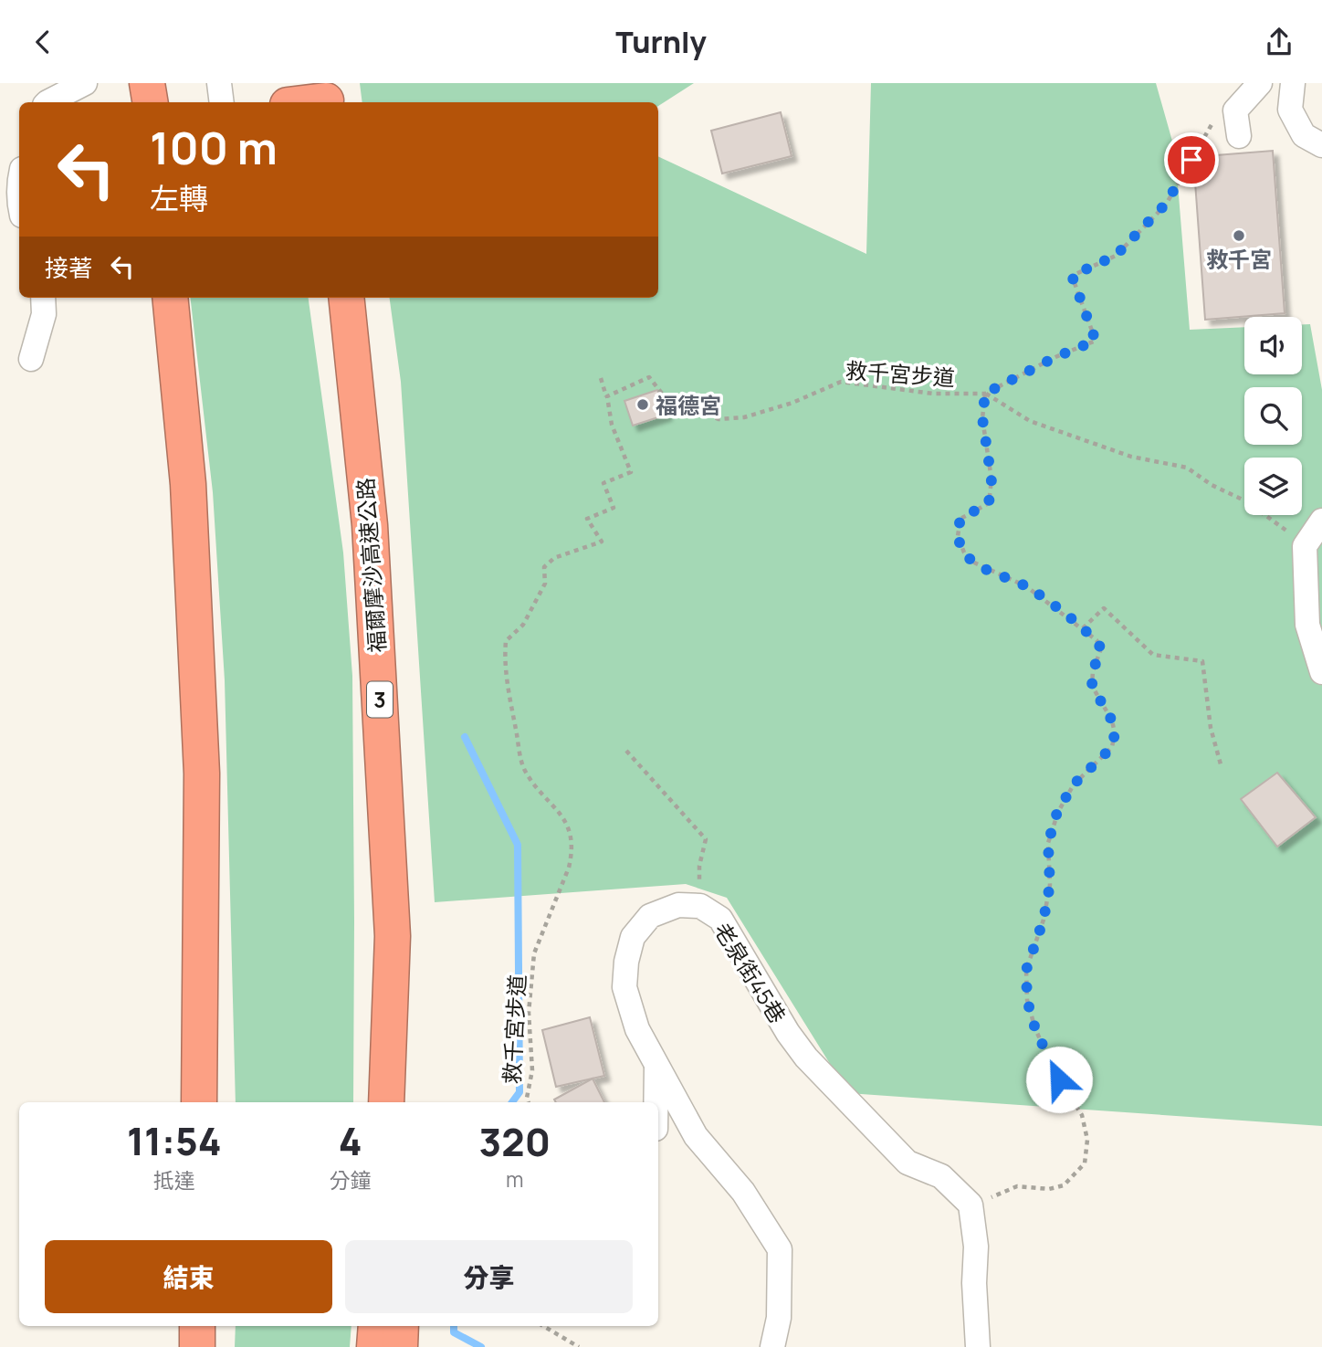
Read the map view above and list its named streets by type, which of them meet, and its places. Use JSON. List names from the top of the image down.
{
  "streets": {
    "highway": ["福爾摩沙高速公路", "3"],
    "street": ["老泉街45巷"],
    "path": ["救千宮步道"]
  },
  "places": ["救千宮", "福德宮"],
  "page": {
    "header": "Turnly",
    "turn": ["100 m", "左轉"],
    "then": "接著",
    "eta": [
      "11:54",
      "抵達",
      "4",
      "分鐘",
      "320",
      "m"
    ],
    "buttons": ["結束", "分享"]
  }
}
